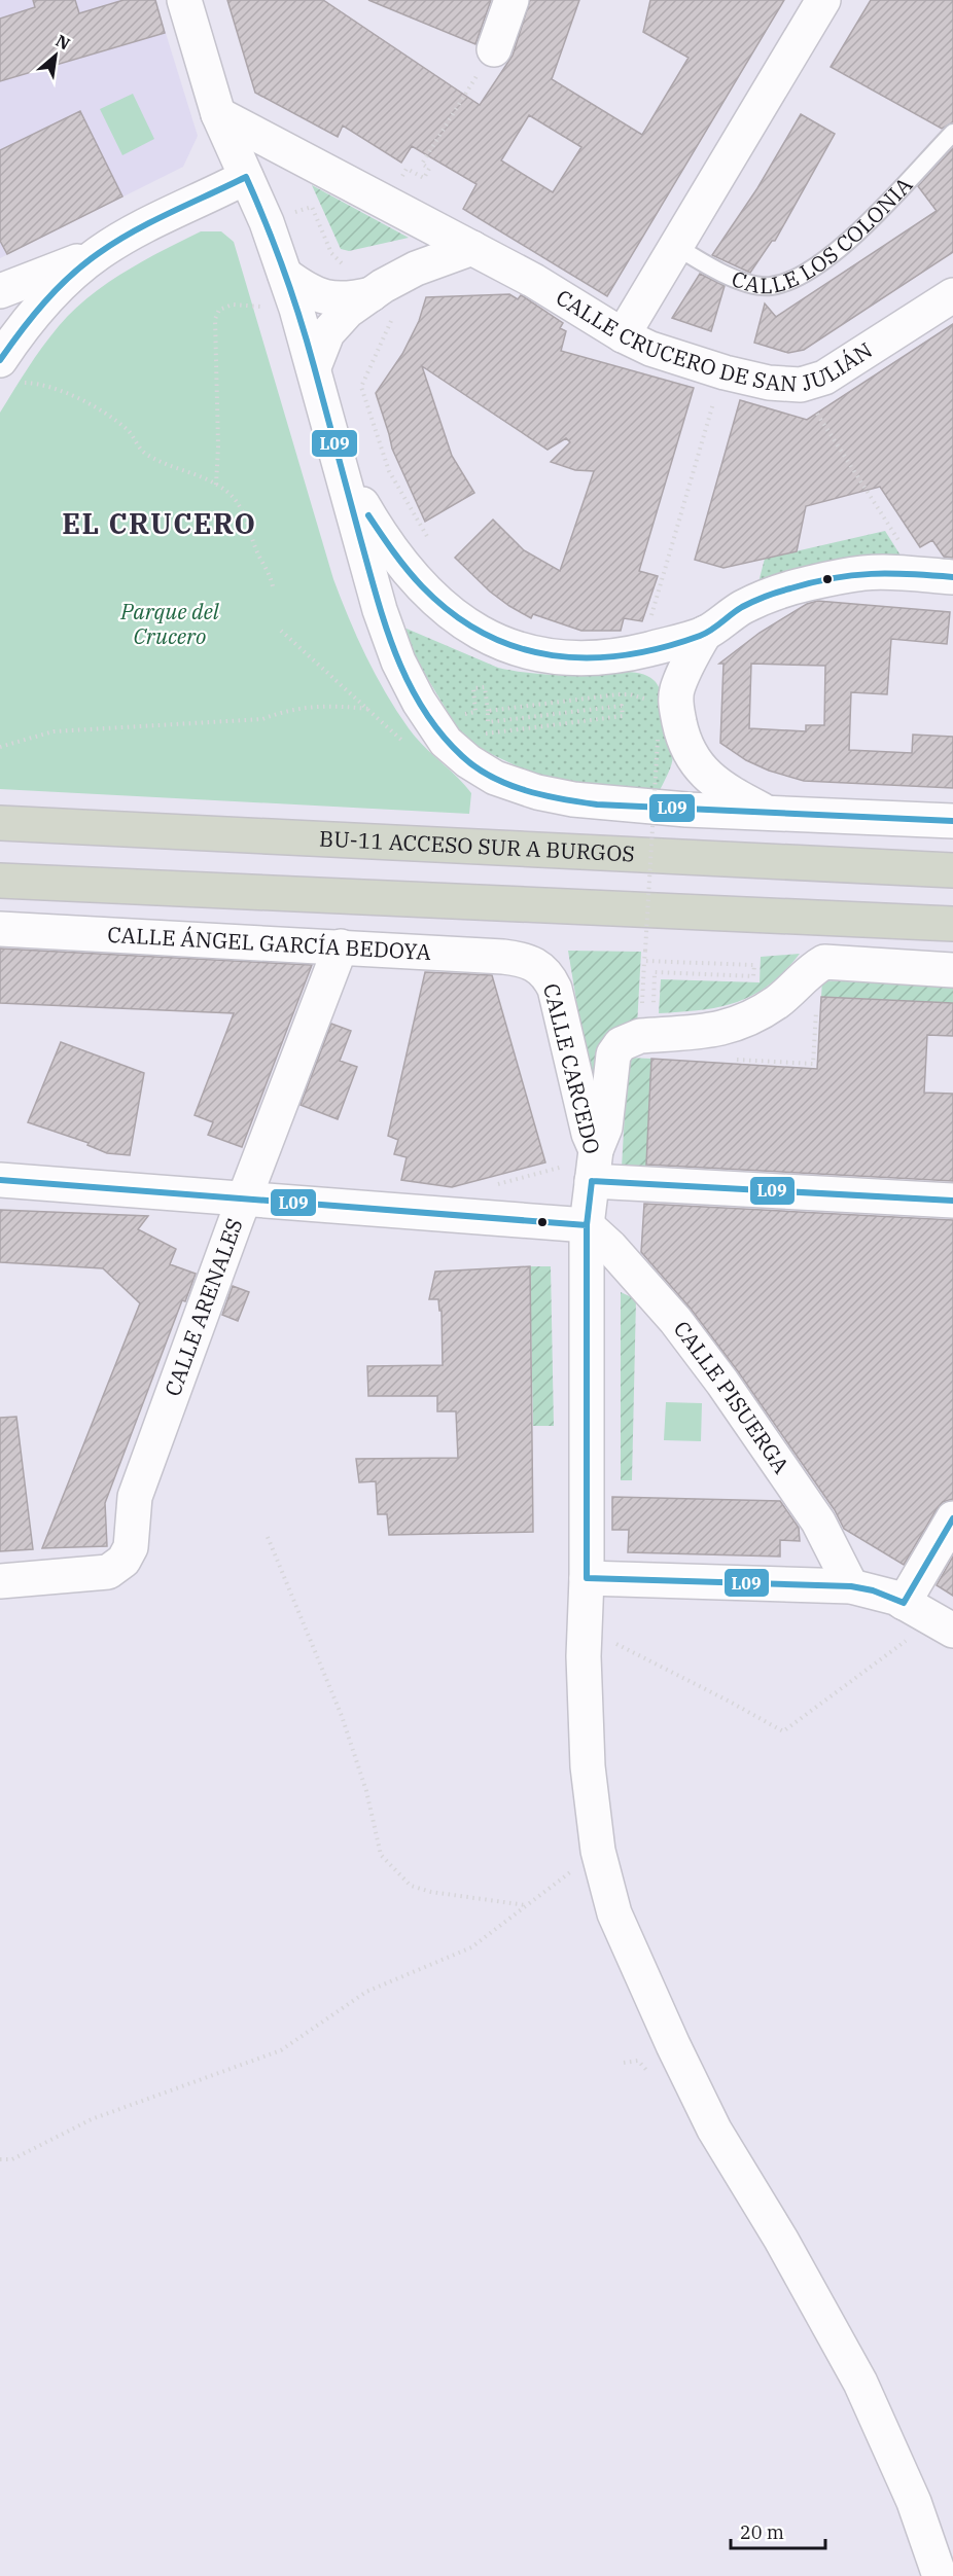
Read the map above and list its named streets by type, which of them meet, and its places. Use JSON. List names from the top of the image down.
{
  "streets": {
    "highway": ["BU-11 ACCESO SUR A BURGOS"],
    "street": [
      "CALLE CRUCERO DE SAN JULIÁN",
      "CALLE ÁNGEL GARCÍA BEDOYA",
      "CALLE CARCEDO",
      "CALLE ARENALES",
      "CALLE PISUERGA"
    ],
    "lane": ["CALLE LOS COLONIA"]
  },
  "crossings": [
    ["CALLE ÁNGEL GARCÍA BEDOYA", "CALLE CARCEDO"],
    ["CALLE ÁNGEL GARCÍA BEDOYA", "CALLE ARENALES"],
    ["CALLE CARCEDO", "CALLE PISUERGA"]
  ],
  "districts": ["EL CRUCERO"],
  "parks": ["Parque del Crucero"],
  "lines": ["transit line L09"],
  "scale_bar": "20 m",
  "north": "top right"
}
